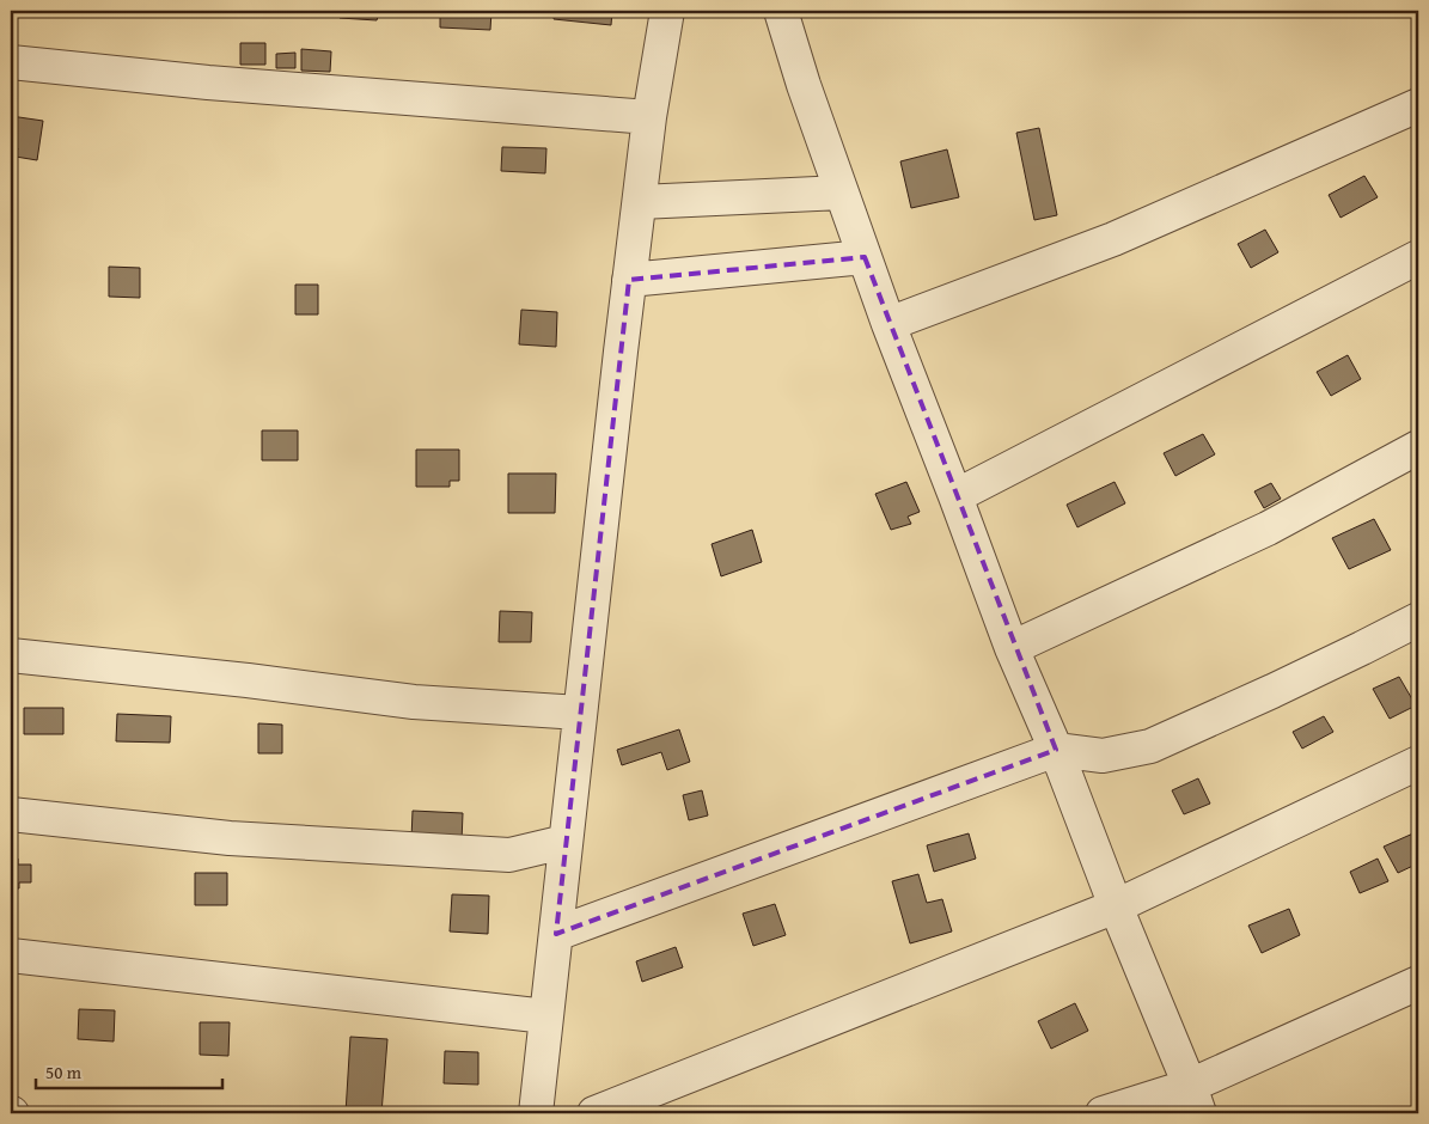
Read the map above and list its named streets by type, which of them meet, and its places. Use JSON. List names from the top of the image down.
{
  "scale_bar": "50 m"
}
